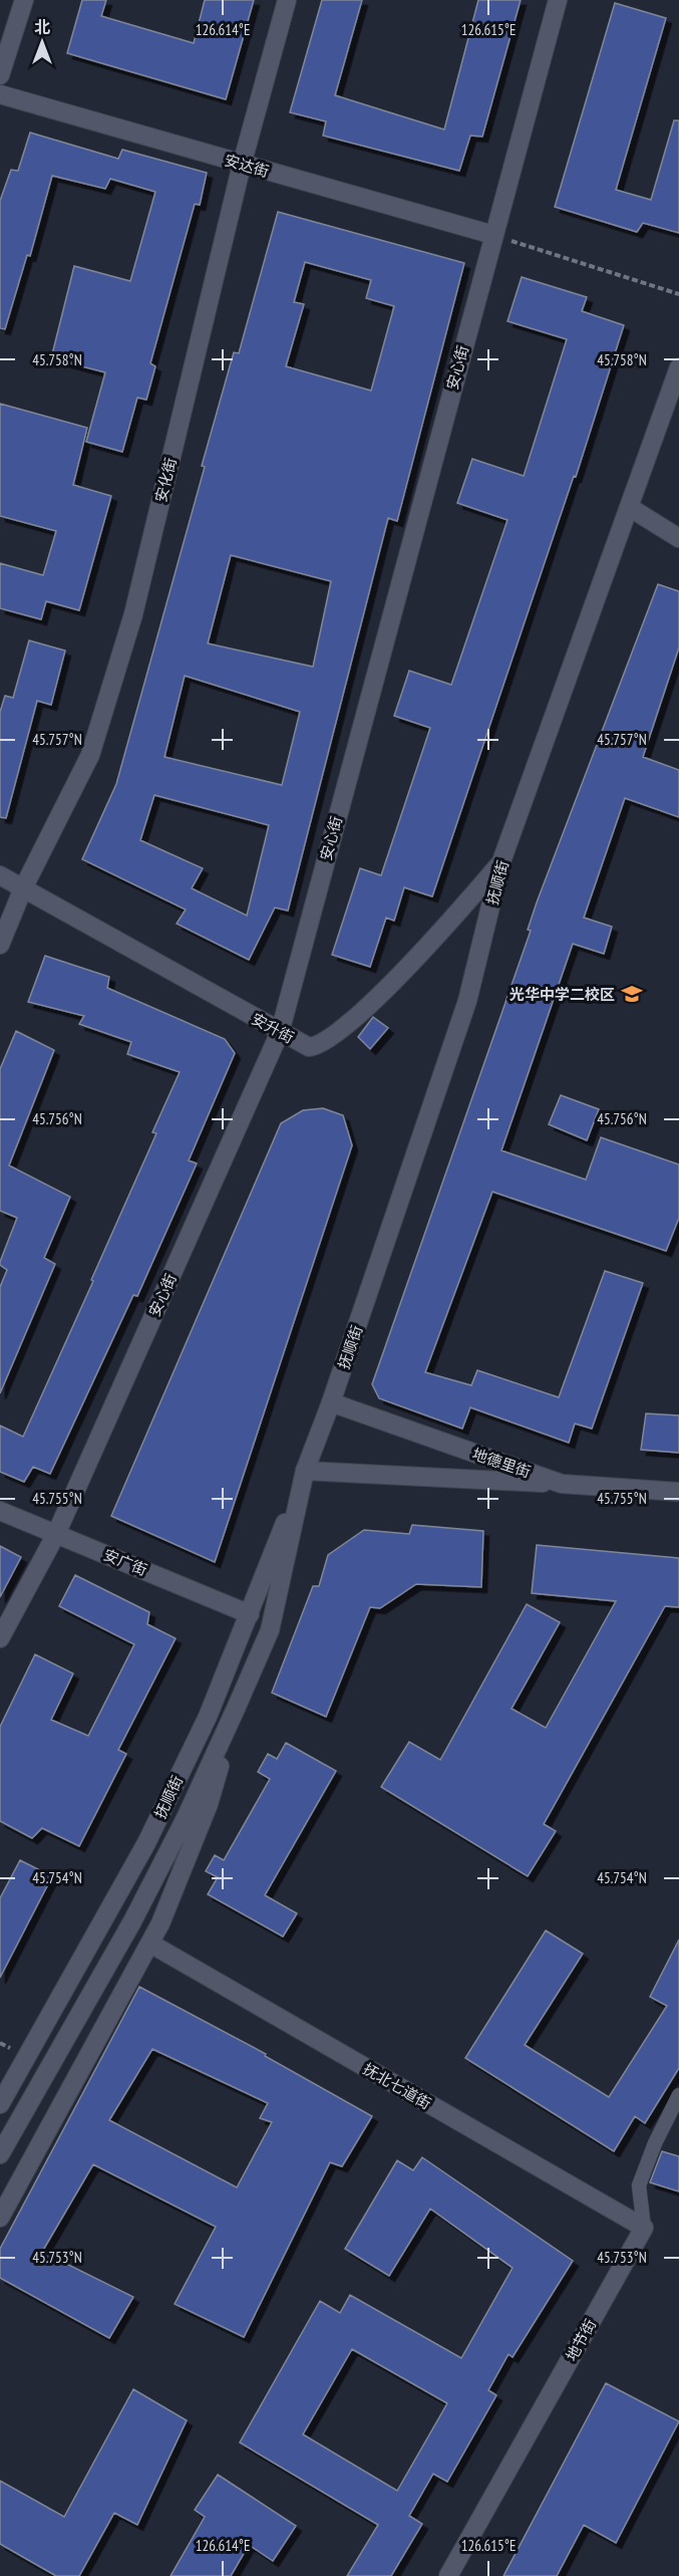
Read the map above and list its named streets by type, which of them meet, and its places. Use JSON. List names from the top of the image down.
{
  "streets": {
    "street": [
      "安达街",
      "安心街",
      "安化街",
      "抚顺街",
      "安升街",
      "地德里街",
      "安广街",
      "抚北七道街",
      "地节街"
    ]
  },
  "crossings": [
    ["安达街", "安心街"],
    ["安达街", "安化街"],
    ["安心街", "安升街"],
    ["安心街", "安广街"],
    ["安化街", "安升街"],
    ["抚顺街", "安升街"],
    ["抚顺街", "地德里街"],
    ["抚顺街", "安广街"],
    ["抚顺街", "抚北七道街"],
    ["抚北七道街", "地节街"]
  ],
  "places": {
    "school or university": ["光华中学二校区"]
  },
  "north": "top",
  "coordinates": [
    "126.614°E",
    "126.615°E",
    "45.758°N",
    "45.757°N",
    "45.756°N",
    "45.755°N",
    "45.754°N",
    "45.753°N"
  ]
}
